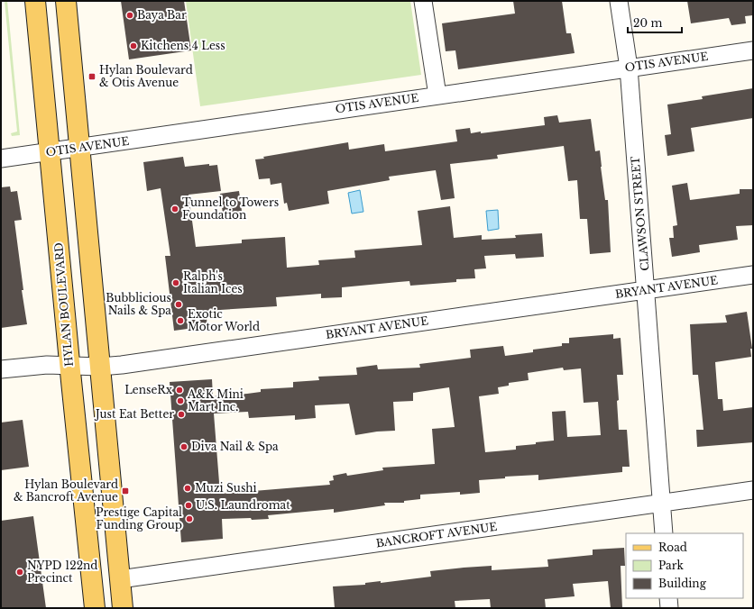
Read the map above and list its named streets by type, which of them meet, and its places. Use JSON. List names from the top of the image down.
{
  "streets": {
    "main road": ["HYLAN BOULEVARD"],
    "street": [
      "OTIS AVENUE",
      "CLAWSON STREET",
      "BRYANT AVENUE",
      "BANCROFT AVENUE"
    ]
  },
  "crossings": [
    ["OTIS AVENUE", "CLAWSON STREET"],
    ["OTIS AVENUE", "HYLAN BOULEVARD"],
    ["CLAWSON STREET", "BRYANT AVENUE"],
    ["CLAWSON STREET", "BANCROFT AVENUE"],
    ["BRYANT AVENUE", "HYLAN BOULEVARD"]
  ],
  "places": {
    "other": [
      "Baya Bar",
      "Kitchens 4 Less",
      "Tunnel to Towers Foundation",
      "Ralph's Italian Ices",
      "Bubblicious Nails & Spa",
      "Exotic Motor World",
      "LenseRx",
      "A&K Mini Mart Inc.",
      "Just Eat Better",
      "Diva Nail & Spa",
      "Muzi Sushi",
      "U.S. Laundromat",
      "Prestige Capital Funding Group",
      "NYPD 122nd Precinct"
    ],
    "transit": ["Hylan Boulevard & Otis Avenue", "Hylan Boulevard & Bancroft Avenue"]
  },
  "legend": ["Road", "Park", "Building"],
  "scale_bar": "20 m"
}
